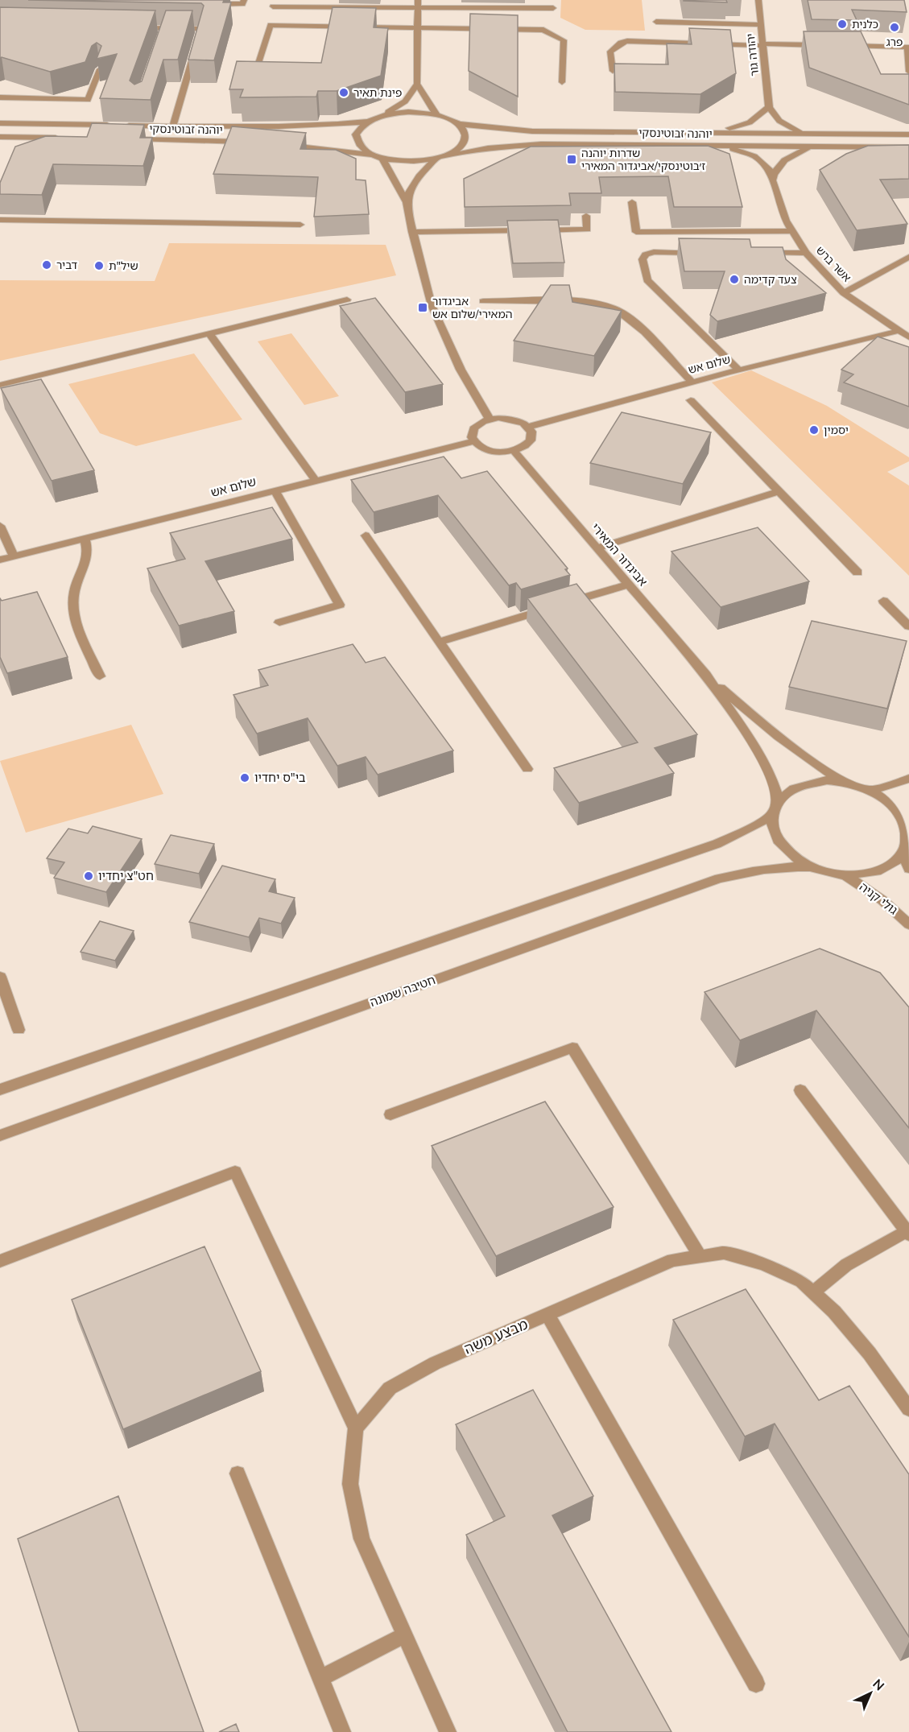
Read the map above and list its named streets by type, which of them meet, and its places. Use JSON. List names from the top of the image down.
{
  "streets": {
    "street": [
      "יהודה גור",
      "יוהנה זבוטינסקי",
      "אשר ברש",
      "שלום אש",
      "אביגדור המאירי",
      "גולי קניה",
      "חטיבה שמונה",
      "מבצע משה"
    ]
  },
  "crossings": [
    ["יוהנה זבוטינסקי", "אשר ברש"],
    ["אשר ברש", "שלום אש"],
    ["אביגדור המאירי", "גולי קניה"],
    ["אביגדור המאירי", "חטיבה שמונה"],
    ["גולי קניה", "חטיבה שמונה"]
  ],
  "places": {
    "other": [
      "כלנית",
      "פרג",
      "פינת תאיר",
      "דביר",
      "שיל\"ת",
      "צעד קדימה",
      "יסמין",
      "בי\"ס יחדיו",
      "חט\"צ יחדיו"
    ],
    "transit": ["שדרות יוהנה ז׳בוטינסקי/אביגדור המאירי", "אביגדור המאירי/שלום אש"]
  },
  "north": "top right"
}
